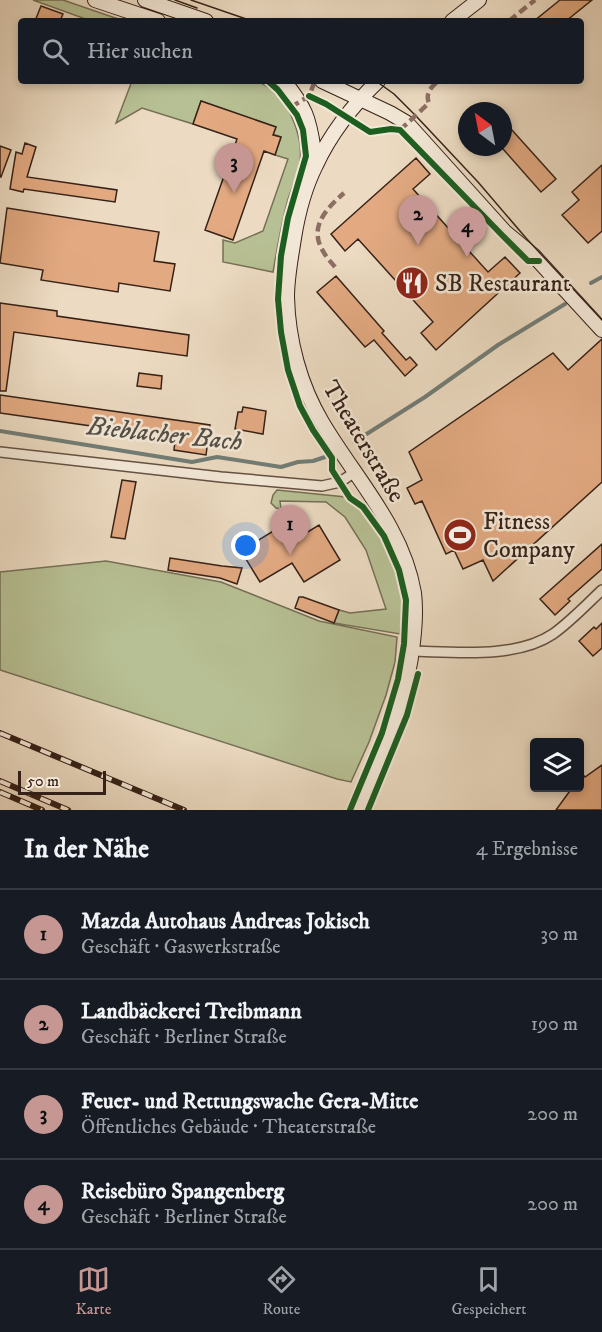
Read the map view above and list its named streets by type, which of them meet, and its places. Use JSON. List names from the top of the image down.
{
  "streets": {
    "main road": ["Theaterstraße"]
  },
  "water": ["Bieblacher Bach"],
  "places": {
    "restaurant": ["SB Restaurant"],
    "sports": ["Fitness Company"]
  },
  "scale_bar": "50 m",
  "north": "top left",
  "page": {
    "search": "Hier suchen",
    "pins": [
      "3",
      "2",
      "4",
      "1"
    ],
    "scale": "50 m",
    "heading": ["In der Nähe", "4 Ergebnisse"],
    "list": [
      {
        "mark": "1",
        "name": "Mazda Autohaus Andreas Jokisch",
        "note": "Geschäft · Gaswerkstraße",
        "value": "30 m"
      },
      {
        "mark": "2",
        "name": "Landbäckerei Treibmann",
        "note": "Geschäft · Berliner Straße",
        "value": "190 m"
      },
      {
        "mark": "3",
        "name": "Feuer- und Rettungswache Gera-Mitte",
        "note": "Öffentliches Gebäude · Theaterstraße",
        "value": "200 m"
      },
      {
        "mark": "4",
        "name": "Reisebüro Spangenberg",
        "note": "Geschäft · Berliner Straße",
        "value": "200 m"
      }
    ],
    "nav": ["Karte", "Route", "Gespeichert"]
  }
}
